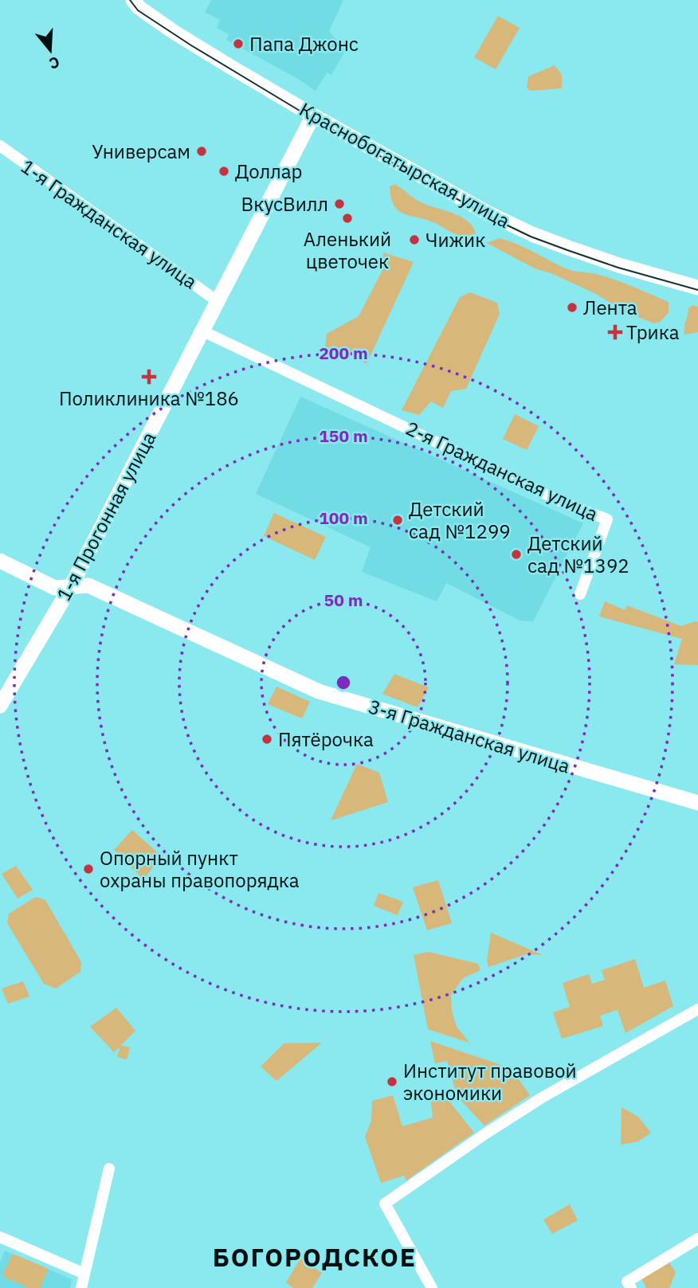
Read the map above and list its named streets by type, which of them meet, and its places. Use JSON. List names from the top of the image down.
{
  "streets": {
    "street": [
      "Краснобогатырская улица",
      "1-я Гражданская улица",
      "2-я Гражданская улица",
      "1-я Прогонная улица",
      "3-я Гражданская улица"
    ]
  },
  "crossings": [
    ["Краснобогатырская улица", "1-я Прогонная улица"],
    ["1-я Гражданская улица", "1-я Прогонная улица"],
    ["2-я Гражданская улица", "1-я Прогонная улица"],
    ["1-я Прогонная улица", "3-я Гражданская улица"]
  ],
  "districts": ["БОГОРОДСКОЕ"],
  "places": {
    "other": [
      "Папа Джонс",
      "Универсам",
      "Доллар",
      "ВкусВилл",
      "Аленький цветочек",
      "Чижик",
      "Лента",
      "Детский сад №1299",
      "Детский сад №1392",
      "Пятёрочка",
      "Опорный пункт охраны правопорядка",
      "Институт правовой экономики"
    ],
    "health": ["Трика", "Поликлиника №186"]
  },
  "north": "bottom",
  "rings": [
    "200 m",
    "150 m",
    "100 m",
    "50 m"
  ]
}
